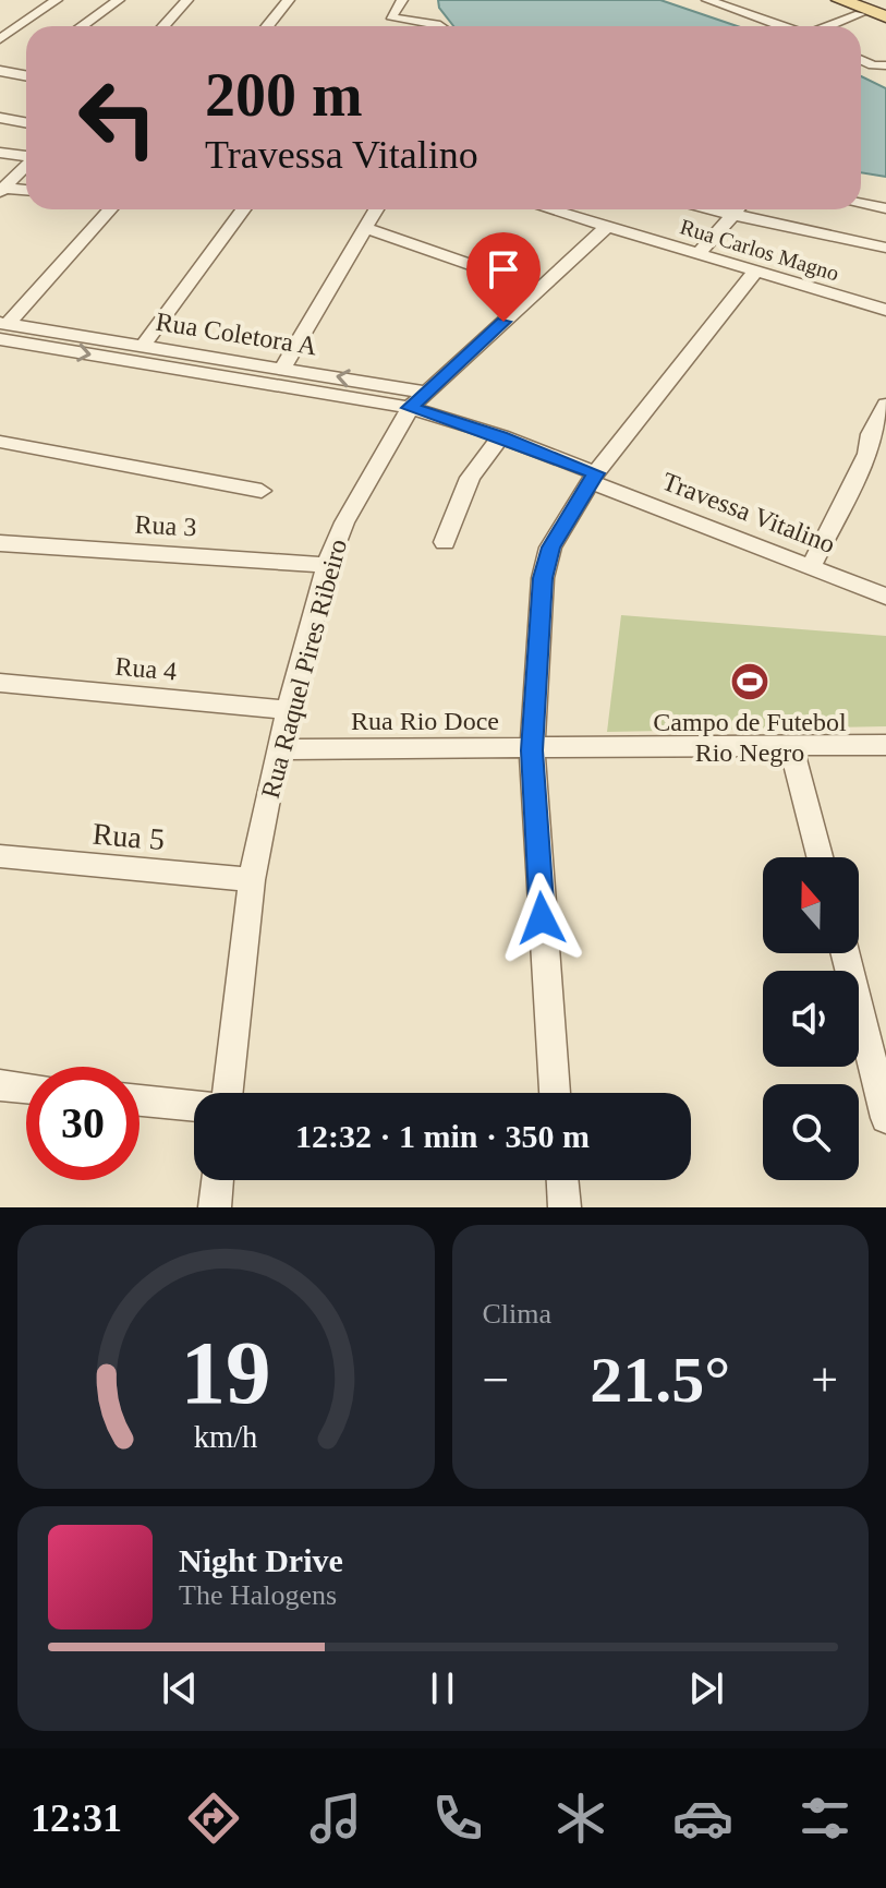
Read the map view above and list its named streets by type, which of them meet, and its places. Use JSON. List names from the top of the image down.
{
  "streets": {
    "street": [
      "Rua Carlos Magno",
      "Rua Coletora A",
      "Travessa Vitalino",
      "Rua 3",
      "Rua 4",
      "Rua Raquel Pires Ribeiro",
      "Rua Rio Doce",
      "Rua 5"
    ]
  },
  "crossings": [
    ["Rua Carlos Magno", "Rua Raquel Pires Ribeiro"],
    ["Rua Coletora A", "Travessa Vitalino"],
    ["Rua Coletora A", "Rua Raquel Pires Ribeiro"],
    ["Travessa Vitalino", "Rua Raquel Pires Ribeiro"],
    ["Rua 3", "Rua Raquel Pires Ribeiro"],
    ["Rua 4", "Rua Raquel Pires Ribeiro"],
    ["Rua Raquel Pires Ribeiro", "Rua Rio Doce"],
    ["Rua Raquel Pires Ribeiro", "Rua 5"]
  ],
  "places": {
    "sports": ["Campo de Futebol Rio Negro"]
  },
  "north": "top",
  "page": {
    "turn": ["200 m", "Travessa Vitalino"],
    "limit": "30",
    "trip": "12:32 · 1 min · 350 m",
    "tile": "Clima",
    "heat": ["−", "21.5°", "+"],
    "song": ["Night Drive", "The Halogens"],
    "tabs": "12:31",
    "gauge": ["19", "km/h"]
  }
}
